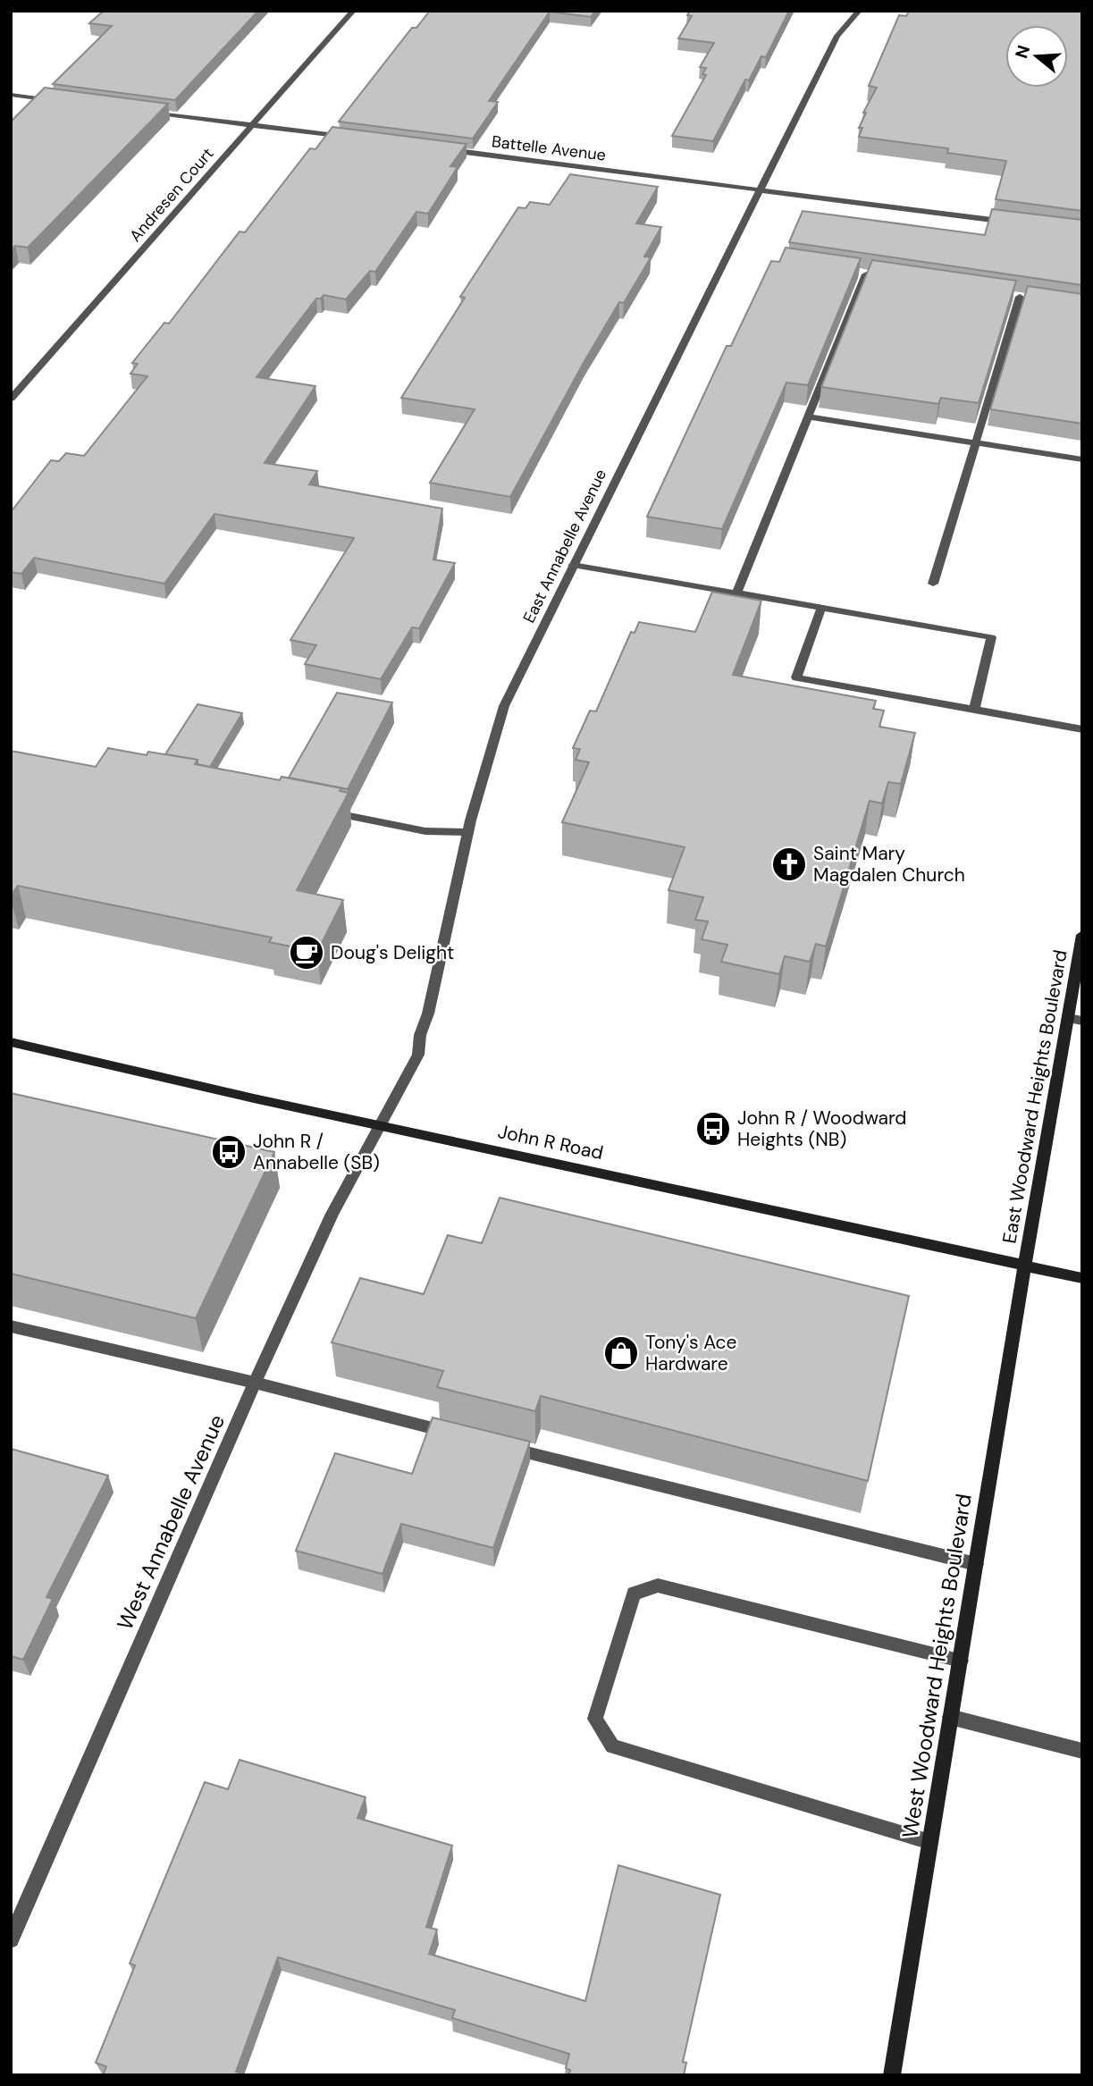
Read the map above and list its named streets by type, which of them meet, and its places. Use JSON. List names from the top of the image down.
{
  "streets": {
    "street": [
      "Battelle Avenue",
      "Andresen Court",
      "East Annabelle Avenue",
      "East Woodward Heights Boulevard",
      "John R Road",
      "West Annabelle Avenue",
      "West Woodward Heights Boulevard"
    ]
  },
  "crossings": [
    ["Battelle Avenue", "East Annabelle Avenue"],
    ["East Annabelle Avenue", "John R Road"],
    ["East Annabelle Avenue", "West Annabelle Avenue"],
    ["East Woodward Heights Boulevard", "John R Road"],
    ["East Woodward Heights Boulevard", "West Woodward Heights Boulevard"],
    ["John R Road", "West Annabelle Avenue"],
    ["John R Road", "West Woodward Heights Boulevard"]
  ],
  "places": {
    "church": ["Saint Mary Magdalen Church"],
    "cafe": ["Doug's Delight"],
    "bus stop": ["John R / Woodward Heights (NB)", "John R / Annabelle (SB)"],
    "shop": ["Tony's Ace Hardware"]
  },
  "north": "left"
}
